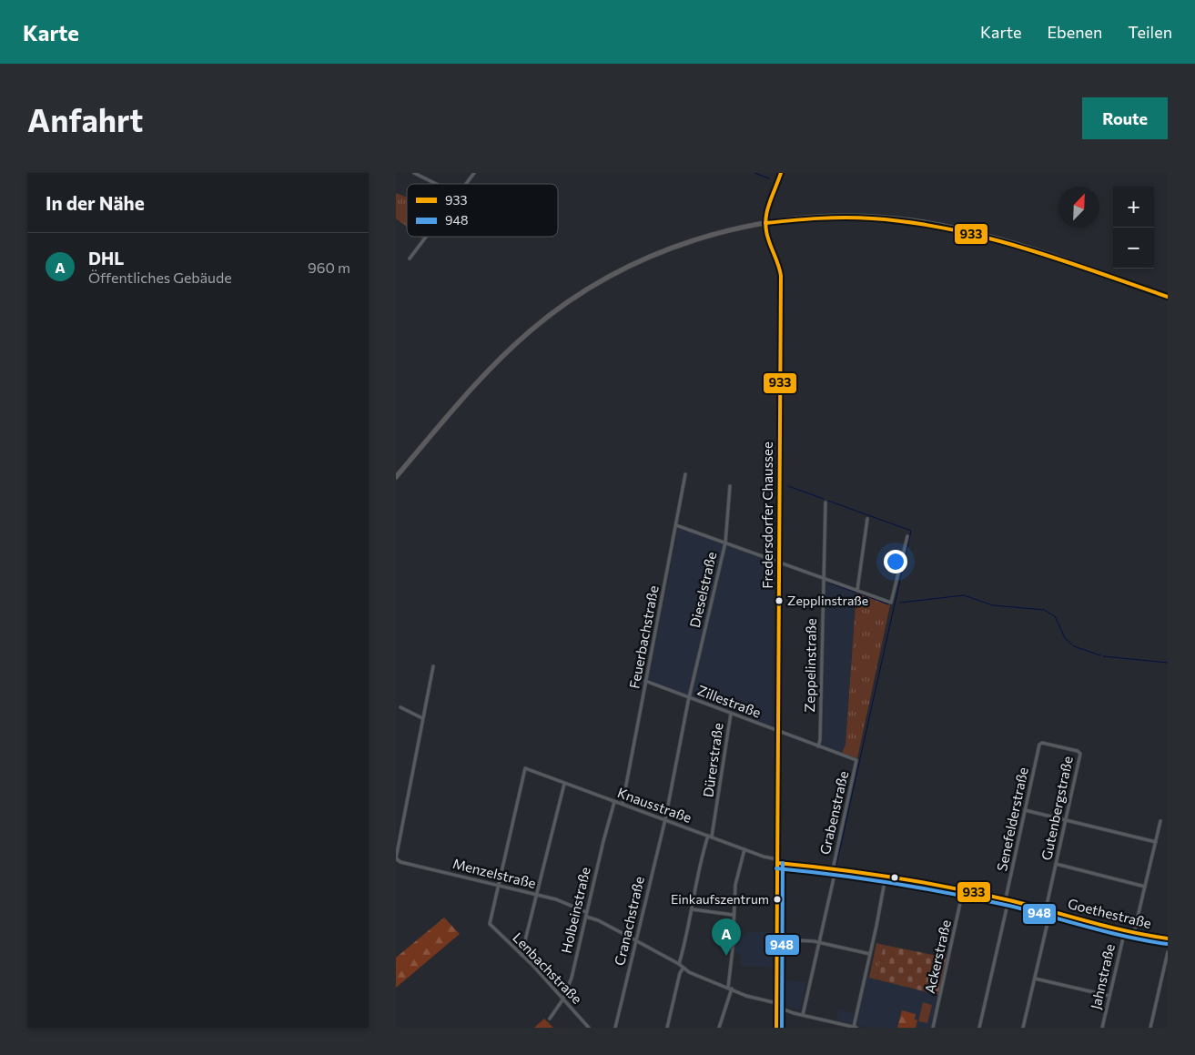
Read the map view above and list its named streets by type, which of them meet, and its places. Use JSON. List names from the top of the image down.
{
  "streets": {
    "main road": ["Fredersdorfer Chaussee", "Goethestraße"],
    "street": [
      "Dieselstraße",
      "Feuerbachstraße",
      "Zeppelinstraße",
      "Zillestraße",
      "Dürerstraße",
      "Knausstraße",
      "Gutenbergstraße",
      "Grabenstraße",
      "Senefelderstraße",
      "Menzelstraße",
      "Holbeinstraße",
      "Cranachstraße",
      "Ackerstraße",
      "Lenbachstraße",
      "Jahnstraße"
    ]
  },
  "crossings": [
    ["Fredersdorfer Chaussee", "Zillestraße"],
    ["Fredersdorfer Chaussee", "Knausstraße"],
    ["Fredersdorfer Chaussee", "Goethestraße"],
    ["Dieselstraße", "Zillestraße"],
    ["Dieselstraße", "Knausstraße"],
    ["Dieselstraße", "Cranachstraße"],
    ["Feuerbachstraße", "Zillestraße"],
    ["Feuerbachstraße", "Knausstraße"],
    ["Zeppelinstraße", "Zillestraße"],
    ["Zillestraße", "Dürerstraße"],
    ["Zillestraße", "Grabenstraße"],
    ["Dürerstraße", "Knausstraße"],
    ["Knausstraße", "Menzelstraße"],
    ["Knausstraße", "Holbeinstraße"],
    ["Knausstraße", "Goethestraße"],
    ["Knausstraße", "Cranachstraße"],
    ["Knausstraße", "Lenbachstraße"],
    ["Gutenbergstraße", "Senefelderstraße"],
    ["Gutenbergstraße", "Goethestraße"],
    ["Grabenstraße", "Goethestraße"],
    ["Senefelderstraße", "Goethestraße"],
    ["Menzelstraße", "Holbeinstraße"],
    ["Menzelstraße", "Lenbachstraße"],
    ["Holbeinstraße", "Lenbachstraße"],
    ["Goethestraße", "Ackerstraße"],
    ["Goethestraße", "Jahnstraße"]
  ],
  "places": ["Zepplinstraße", "Einkaufszentrum"],
  "lines": ["transit line 933", "transit line 948"],
  "legend": ["933", "948"],
  "north": "top right",
  "page": {
    "header": "Karte",
    "nav": ["Karte", "Ebenen", "Teilen"],
    "buttons": "Route",
    "title": "Anfahrt",
    "heading": "In der Nähe",
    "map_buttons": ["+", "−"],
    "list": [
      {
        "mark": "A",
        "name": "DHL",
        "note": "Öffentliches Gebäude",
        "value": "960 m"
      }
    ],
    "pins": "A"
  }
}
